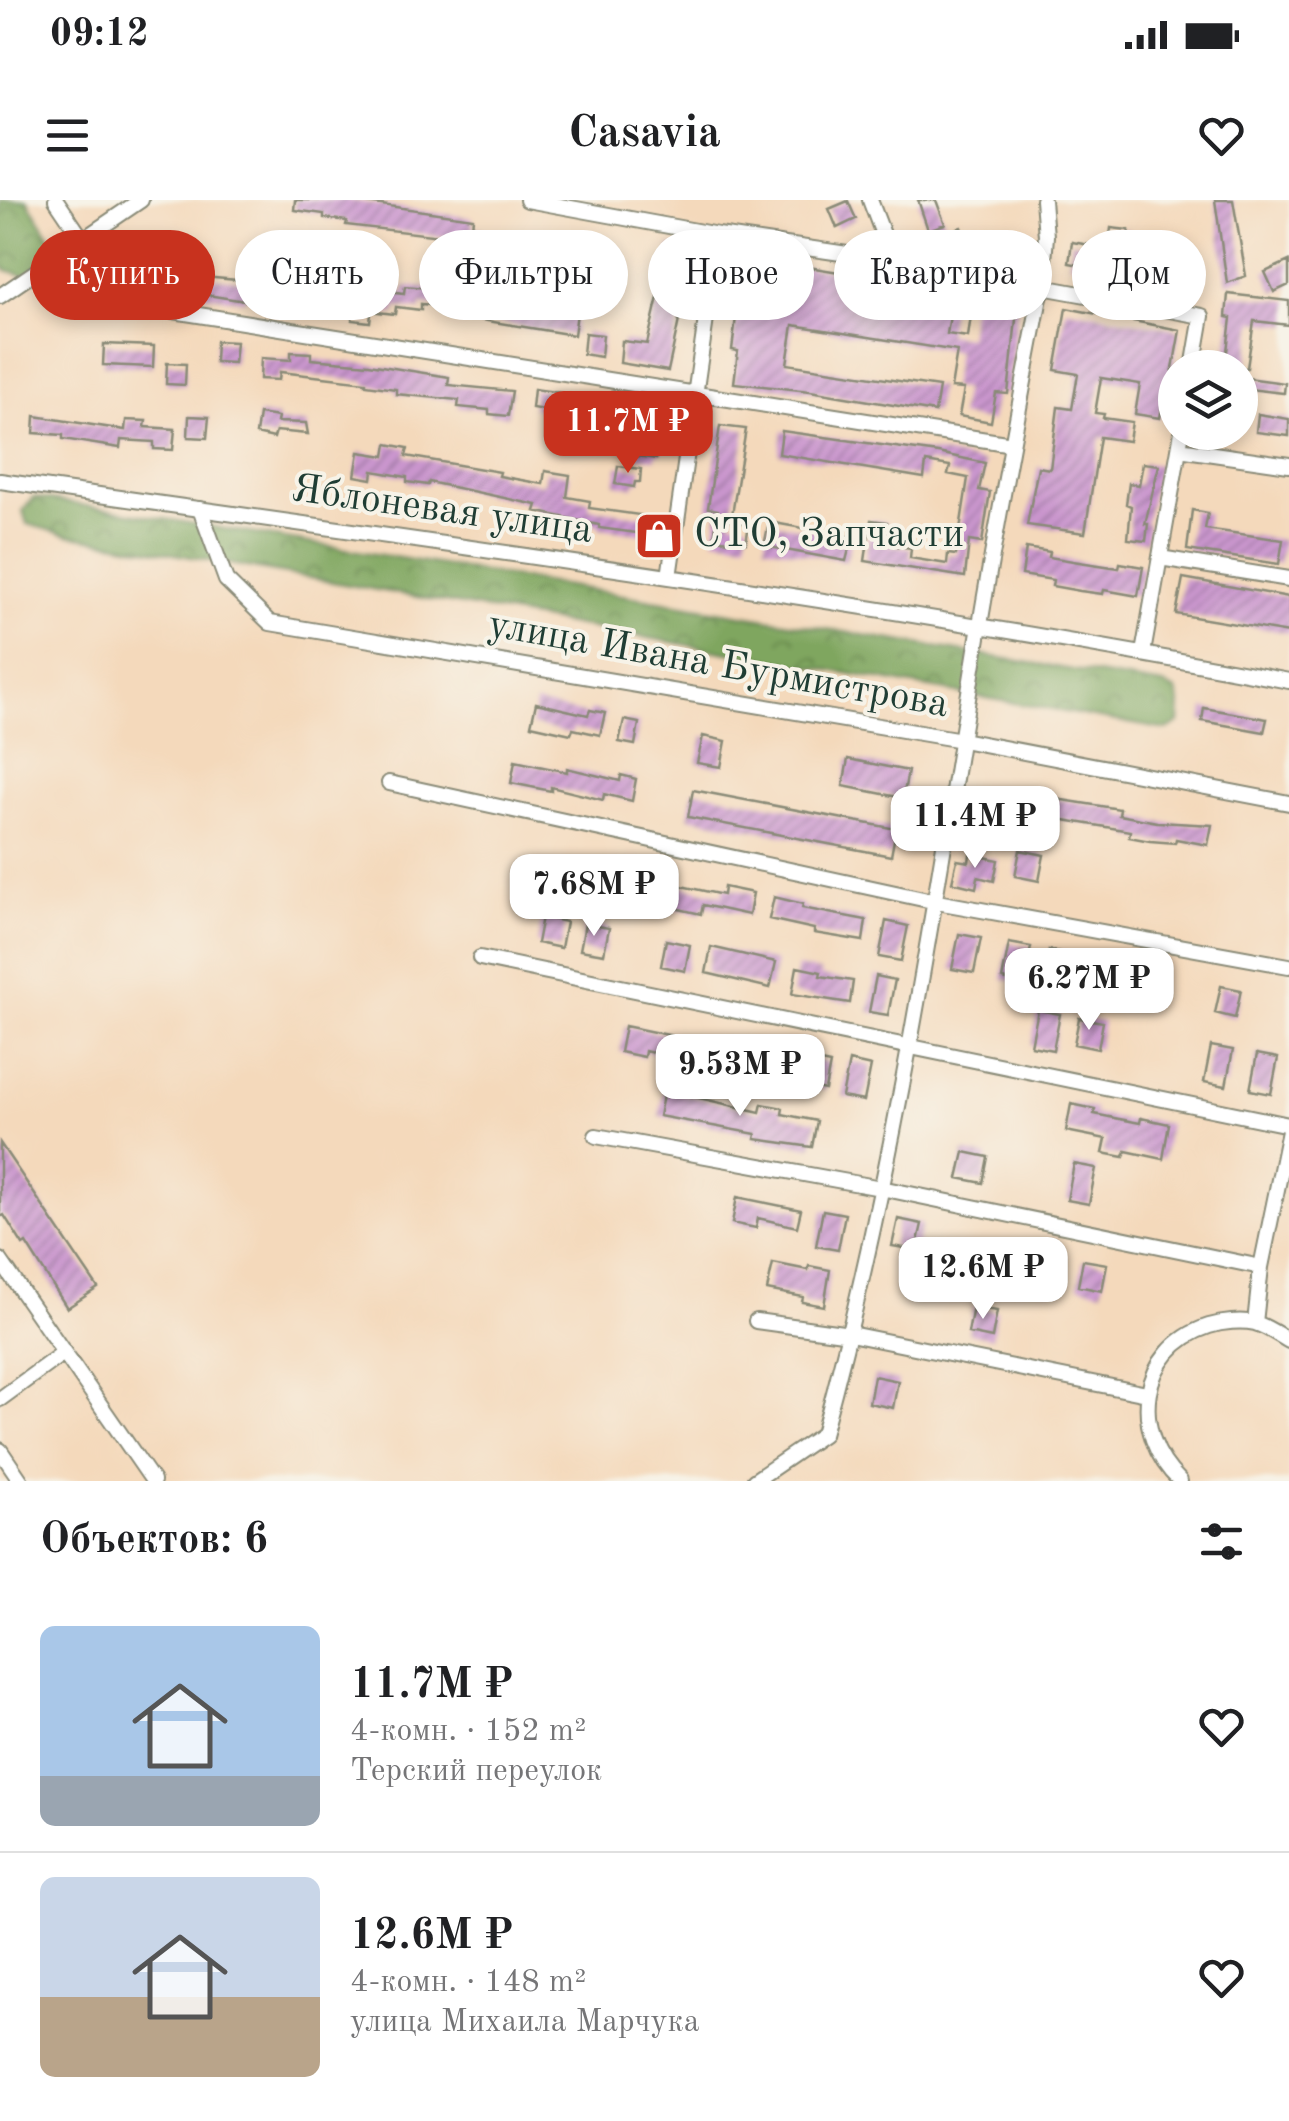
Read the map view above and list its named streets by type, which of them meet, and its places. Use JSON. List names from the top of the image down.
{
  "streets": {
    "street": ["Яблоневая улица", "улица Ивана Бурмистрова"]
  },
  "crossings": [
    ["Яблоневая улица", "улица Ивана Бурмистрова"]
  ],
  "places": {
    "shop": ["СТО, Запчасти"]
  },
  "page": {
    "status": "09:12",
    "header": "Casavia",
    "chip": [
      "Купить",
      "Снять",
      "Фильтры",
      "Новое",
      "Квартира",
      "Дом"
    ],
    "price": [
      "11.7M ₽",
      "11.4M ₽",
      "7.68M ₽",
      "6.27M ₽",
      "9.53M ₽",
      "12.6M ₽"
    ],
    "heading": "Объектов: 6",
    "list": [
      {
        "name": "11.7M ₽",
        "note": "4-комн. · 152 m² · Терский переулок"
      },
      {
        "name": "12.6M ₽",
        "note": "4-комн. · 148 m² · улица Михаила Марчука"
      }
    ]
  }
}
